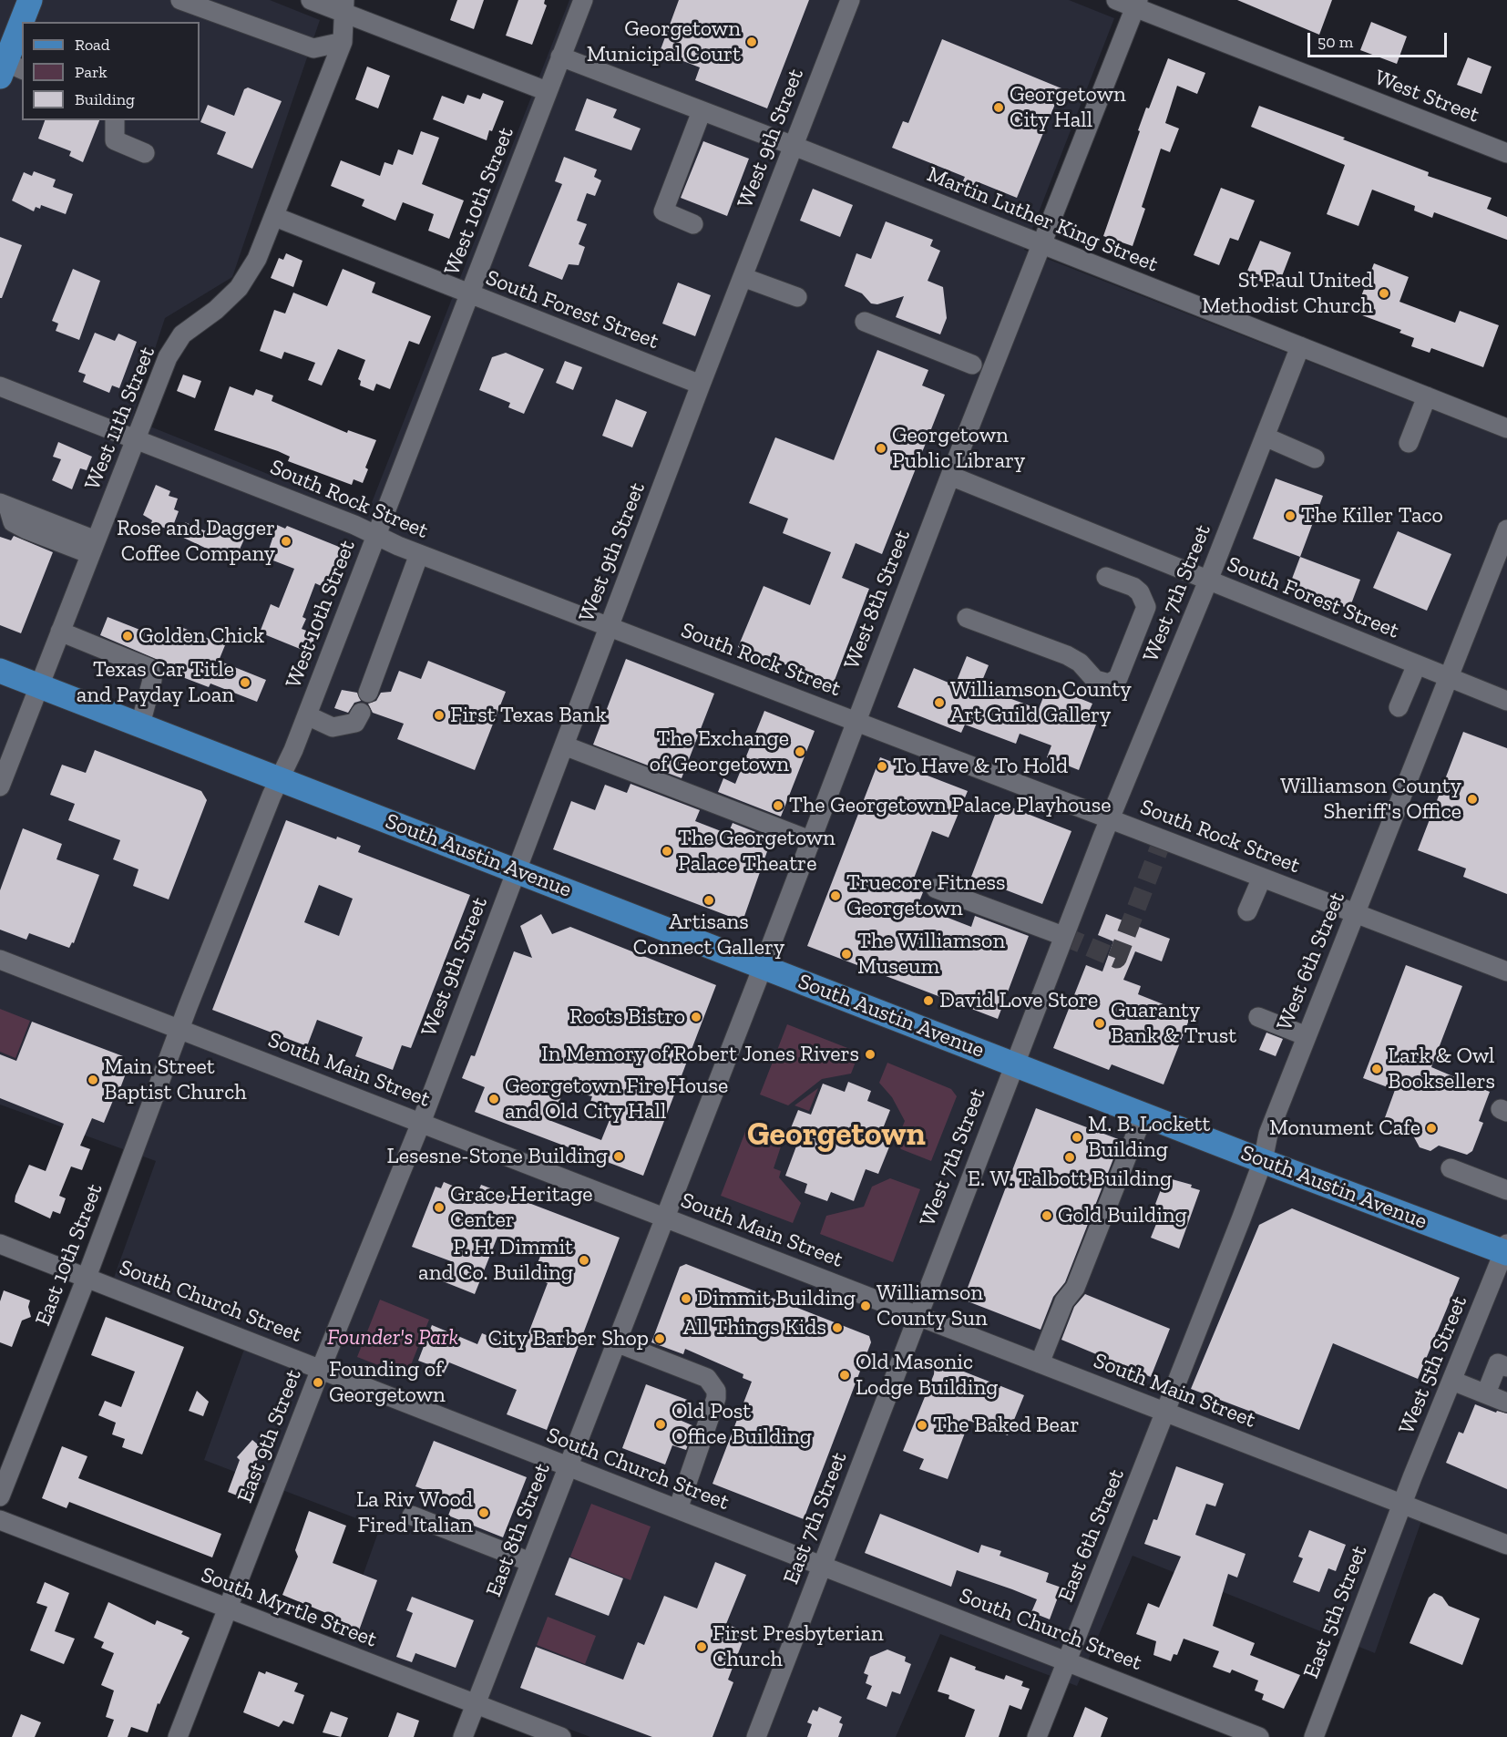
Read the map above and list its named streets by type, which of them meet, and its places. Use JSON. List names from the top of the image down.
{
  "streets": {
    "main road": ["South Austin Avenue"],
    "street": [
      "West Street",
      "West 9th Street",
      "West 10th Street",
      "Martin Luther King Street",
      "South Forest Street",
      "West 11th Street",
      "South Rock Street",
      "West 7th Street",
      "West 8th Street",
      "West 6th Street",
      "South Main Street",
      "East 10th Street",
      "South Church Street",
      "West 5th Street",
      "East 9th Street",
      "East 7th Street",
      "East 8th Street",
      "East 6th Street",
      "South Myrtle Street",
      "East 5th Street"
    ]
  },
  "crossings": [
    ["West Street", "West 8th Street"],
    ["West 9th Street", "Martin Luther King Street"],
    ["West 9th Street", "South Forest Street"],
    ["West 9th Street", "South Rock Street"],
    ["West 9th Street", "South Austin Avenue"],
    ["West 9th Street", "South Main Street"],
    ["West 9th Street", "East 9th Street"],
    ["West 10th Street", "Martin Luther King Street"],
    ["West 10th Street", "South Forest Street"],
    ["West 10th Street", "South Rock Street"],
    ["West 10th Street", "South Austin Avenue"],
    ["West 10th Street", "South Main Street"],
    ["West 10th Street", "East 10th Street"],
    ["Martin Luther King Street", "West 7th Street"],
    ["Martin Luther King Street", "West 8th Street"],
    ["South Forest Street", "West 11th Street"],
    ["South Forest Street", "West 7th Street"],
    ["South Forest Street", "West 8th Street"],
    ["South Forest Street", "West 6th Street"],
    ["West 11th Street", "South Rock Street"],
    ["West 11th Street", "South Austin Avenue"],
    ["South Rock Street", "West 7th Street"],
    ["South Rock Street", "West 8th Street"],
    ["South Rock Street", "West 6th Street"],
    ["West 7th Street", "South Austin Avenue"],
    ["West 7th Street", "South Main Street"],
    ["West 7th Street", "East 7th Street"],
    ["West 8th Street", "South Austin Avenue"],
    ["West 8th Street", "South Main Street"],
    ["West 8th Street", "East 8th Street"],
    ["South Austin Avenue", "West 6th Street"],
    ["South Austin Avenue", "West 5th Street"],
    ["West 6th Street", "South Main Street"],
    ["West 6th Street", "East 6th Street"],
    ["South Main Street", "East 10th Street"],
    ["South Main Street", "West 5th Street"],
    ["South Main Street", "East 9th Street"],
    ["South Main Street", "East 7th Street"],
    ["South Main Street", "East 8th Street"],
    ["South Main Street", "East 6th Street"],
    ["South Main Street", "East 5th Street"],
    ["East 10th Street", "South Church Street"],
    ["South Church Street", "East 9th Street"],
    ["South Church Street", "East 7th Street"],
    ["South Church Street", "East 8th Street"],
    ["South Church Street", "East 6th Street"],
    ["West 5th Street", "East 5th Street"],
    ["East 9th Street", "South Myrtle Street"],
    ["East 8th Street", "South Myrtle Street"]
  ],
  "districts": ["Georgetown"],
  "parks": ["Founder's Park"],
  "places": [
    "Georgetown Municipal Court",
    "Georgetown City Hall",
    "St Paul United Methodist Church",
    "Georgetown Public Library",
    "The Killer Taco",
    "Rose and Dagger Coffee Company",
    "Golden Chick",
    "Texas Car Title and Payday Loan",
    "Williamson County Art Guild Gallery",
    "First Texas Bank",
    "The Exchange of Georgetown",
    "To Have & To Hold",
    "Williamson County Sheriff's Office",
    "The Georgetown Palace Playhouse",
    "The Georgetown Palace Theatre",
    "Truecore Fitness Georgetown",
    "Artisans Connect Gallery",
    "The Williamson Museum",
    "David Love Store",
    "Roots Bistro",
    "Guaranty Bank & Trust",
    "In Memory of Robert Jones Rivers",
    "Lark & Owl Booksellers",
    "Main Street Baptist Church",
    "Georgetown Fire House and Old City Hall",
    "Monument Cafe",
    "M. B. Lockett Building",
    "Lesesne-Stone Building",
    "E. W. Talbott Building",
    "Grace Heritage Center",
    "Gold Building",
    "P. H. Dimmit and Co. Building",
    "Dimmit Building",
    "Williamson County Sun",
    "All Things Kids",
    "City Barber Shop",
    "Old Masonic Lodge Building",
    "Founding of Georgetown",
    "Old Post Office Building",
    "The Baked Bear",
    "La Riv Wood Fired Italian",
    "First Presbyterian Church"
  ],
  "legend": ["Road", "Park", "Building"],
  "scale_bar": "50 m"
}
